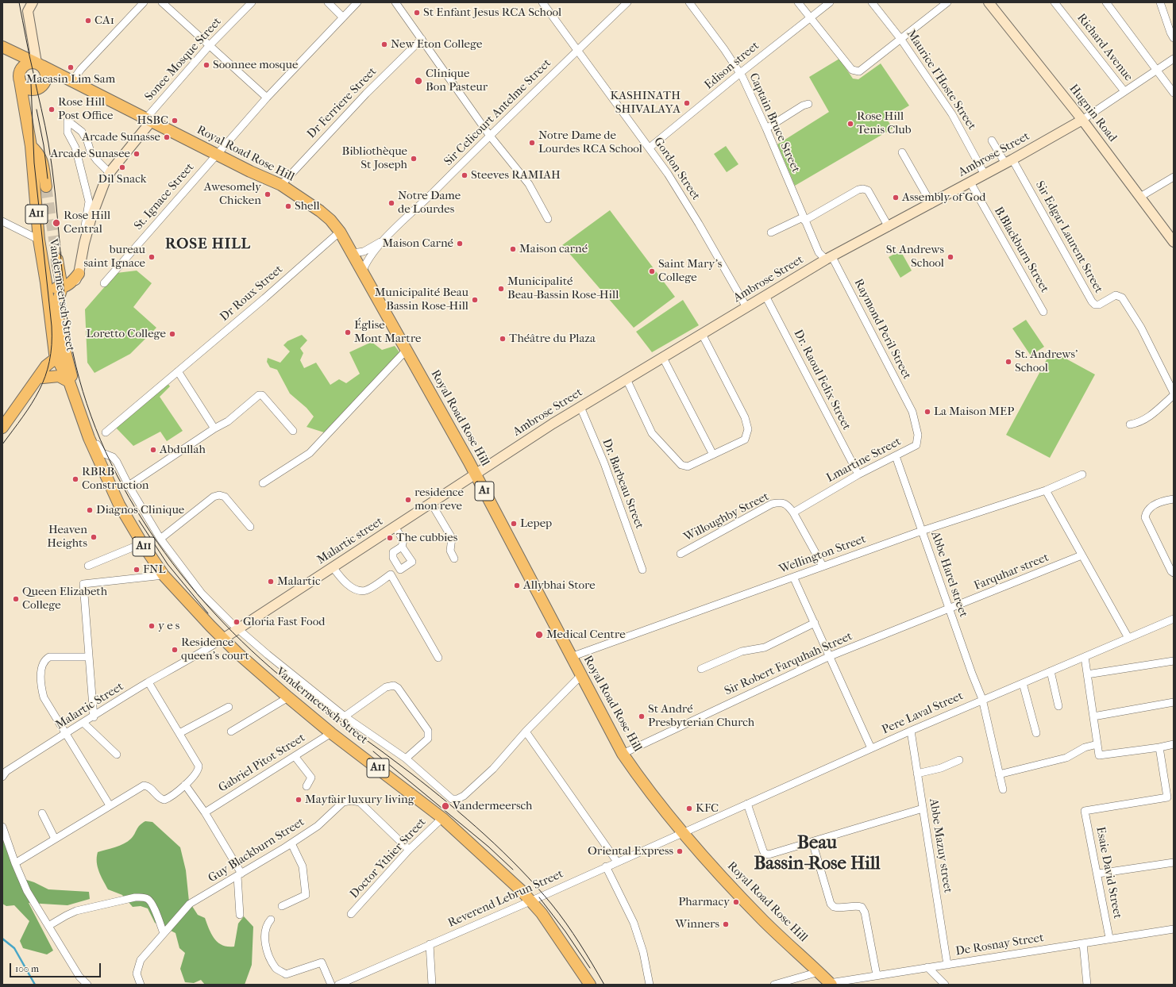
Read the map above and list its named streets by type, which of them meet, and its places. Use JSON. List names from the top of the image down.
{
  "streets": {
    "main road": [
      "Royal Road Rose Hill",
      "A11",
      "Vandermeersch Street",
      "A1"
    ],
    "street": [
      "Richard Avenue",
      "Sonee Mosque Street",
      "Edison street",
      "Maurice I'Hoste Street",
      "Dr Ferriere Street",
      "Sir Celicourt Antelme Street",
      "Hugnin Road",
      "Captain Bruce Street",
      "Ambrose Street",
      "Gordon Street",
      "St. Ignace Street",
      "Sir Edgar Laurent Street",
      "B.Blackburn Street",
      "Dr Roux Street",
      "Raymond Peril Street",
      "Dr. Raoul Felix Street",
      "Lmartine Street",
      "Dr. Barbeau Street",
      "Willoughby Street",
      "Malartic street",
      "Wellington Street",
      "Farquhar street",
      "Abbe Harel street",
      "Sir Robert Farquhah Street",
      "Malartic Street",
      "Pere Laval Street",
      "Gabriel Pitot Street",
      "Abbe Mazuy street",
      "Guy Blackburn Street",
      "Doctor Ythier Street",
      "Esaie David Street",
      "Reverend Lebrun Street",
      "De Rosnay Street"
    ]
  },
  "crossings": [
    ["Sonee Mosque Street", "Royal Road Rose Hill"],
    ["Edison street", "Captain Bruce Street"],
    ["Edison street", "Gordon Street"],
    ["Maurice I'Hoste Street", "Ambrose Street"],
    ["Dr Ferriere Street", "Royal Road Rose Hill"],
    ["Sir Celicourt Antelme Street", "Royal Road Rose Hill"],
    ["Sir Celicourt Antelme Street", "Gordon Street"],
    ["Hugnin Road", "Ambrose Street"],
    ["Captain Bruce Street", "Ambrose Street"],
    ["Captain Bruce Street", "Raymond Peril Street"],
    ["Royal Road Rose Hill", "Ambrose Street"],
    ["Royal Road Rose Hill", "St. Ignace Street"],
    ["Royal Road Rose Hill", "A11"],
    ["Royal Road Rose Hill", "Dr Roux Street"],
    ["Royal Road Rose Hill", "A1"],
    ["Royal Road Rose Hill", "Malartic street"],
    ["Royal Road Rose Hill", "Wellington Street"],
    ["Royal Road Rose Hill", "Sir Robert Farquhah Street"],
    ["Royal Road Rose Hill", "Pere Laval Street"],
    ["Royal Road Rose Hill", "Reverend Lebrun Street"],
    ["Royal Road Rose Hill", "De Rosnay Street"],
    ["Ambrose Street", "Gordon Street"],
    ["Ambrose Street", "Sir Edgar Laurent Street"],
    ["Ambrose Street", "B.Blackburn Street"],
    ["Ambrose Street", "Raymond Peril Street"],
    ["Ambrose Street", "Dr. Raoul Felix Street"],
    ["Ambrose Street", "Dr. Barbeau Street"],
    ["Ambrose Street", "Malartic street"],
    ["A11", "Vandermeersch Street"],
    ["A11", "A1"],
    ["Vandermeersch Street", "Malartic street"],
    ["Vandermeersch Street", "Malartic Street"],
    ["Vandermeersch Street", "Gabriel Pitot Street"],
    ["Vandermeersch Street", "Doctor Ythier Street"],
    ["Vandermeersch Street", "Reverend Lebrun Street"],
    ["Raymond Peril Street", "Lmartine Street"],
    ["Dr. Raoul Felix Street", "Lmartine Street"],
    ["Lmartine Street", "Willoughby Street"],
    ["Lmartine Street", "Abbe Harel street"],
    ["Willoughby Street", "Wellington Street"],
    ["Malartic street", "Malartic Street"],
    ["Wellington Street", "Abbe Harel street"],
    ["Farquhar street", "Abbe Harel street"],
    ["Farquhar street", "Sir Robert Farquhah Street"],
    ["Abbe Harel street", "Sir Robert Farquhah Street"],
    ["Abbe Harel street", "Pere Laval Street"],
    ["Pere Laval Street", "Abbe Mazuy street"],
    ["Pere Laval Street", "Reverend Lebrun Street"],
    ["Abbe Mazuy street", "De Rosnay Street"],
    ["Guy Blackburn Street", "Doctor Ythier Street"],
    ["Esaie David Street", "De Rosnay Street"]
  ],
  "districts": ["ROSE HILL", "Beau Bassin-Rose Hill"],
  "places": [
    "St Enfant Jesus RCA School",
    "CA1",
    "New Eton College",
    "Soonnee mosque",
    "Macasin Lim Sam",
    "Clinique Bon Pasteur",
    "KASHINATH SHIVALAYA",
    "Rose Hill Post Office",
    "HSBC",
    "Rose Hill Tenis Club",
    "Arcade Sunasse",
    "Notre Dame de Lourdes RCA School",
    "Arcade Sunasee",
    "Bibliothèque St Joseph",
    "Dil Snack",
    "Steeves RAMIAH",
    "Awesomely Chicken",
    "Assembly of God",
    "Notre Dame de Lourdes",
    "Shell",
    "Rose Hill Central",
    "Maison Carné",
    "Maison carné",
    "bureau saint Ignace",
    "St Andrews School",
    "Saint Mary's College",
    "Municipalité Beau-Bassin Rose-Hill",
    "Municipalité Beau Bassin Rose-Hill",
    "Église Mont Martre",
    "Loretto College",
    "Théâtre du Plaza",
    "St. Andrews' School",
    "La Maison MEP",
    "Abdullah",
    "RBRB Construction",
    "residence mon reve",
    "Diagnos Clinique",
    "Lepep",
    "Heaven Heights",
    "The cubbies",
    "FNL",
    "Malartic",
    "Allybhai Store",
    "Queen Elizabeth College",
    "Gloria Fast Food",
    "y e s",
    "Medical Centre",
    "Residence queen's court",
    "St André Presbyterian Church",
    "Mayfair luxury living",
    "Vandermeersch",
    "KFC",
    "Oriental Express",
    "Pharmacy",
    "Winners"
  ],
  "scale_bar": "100 m"
}
